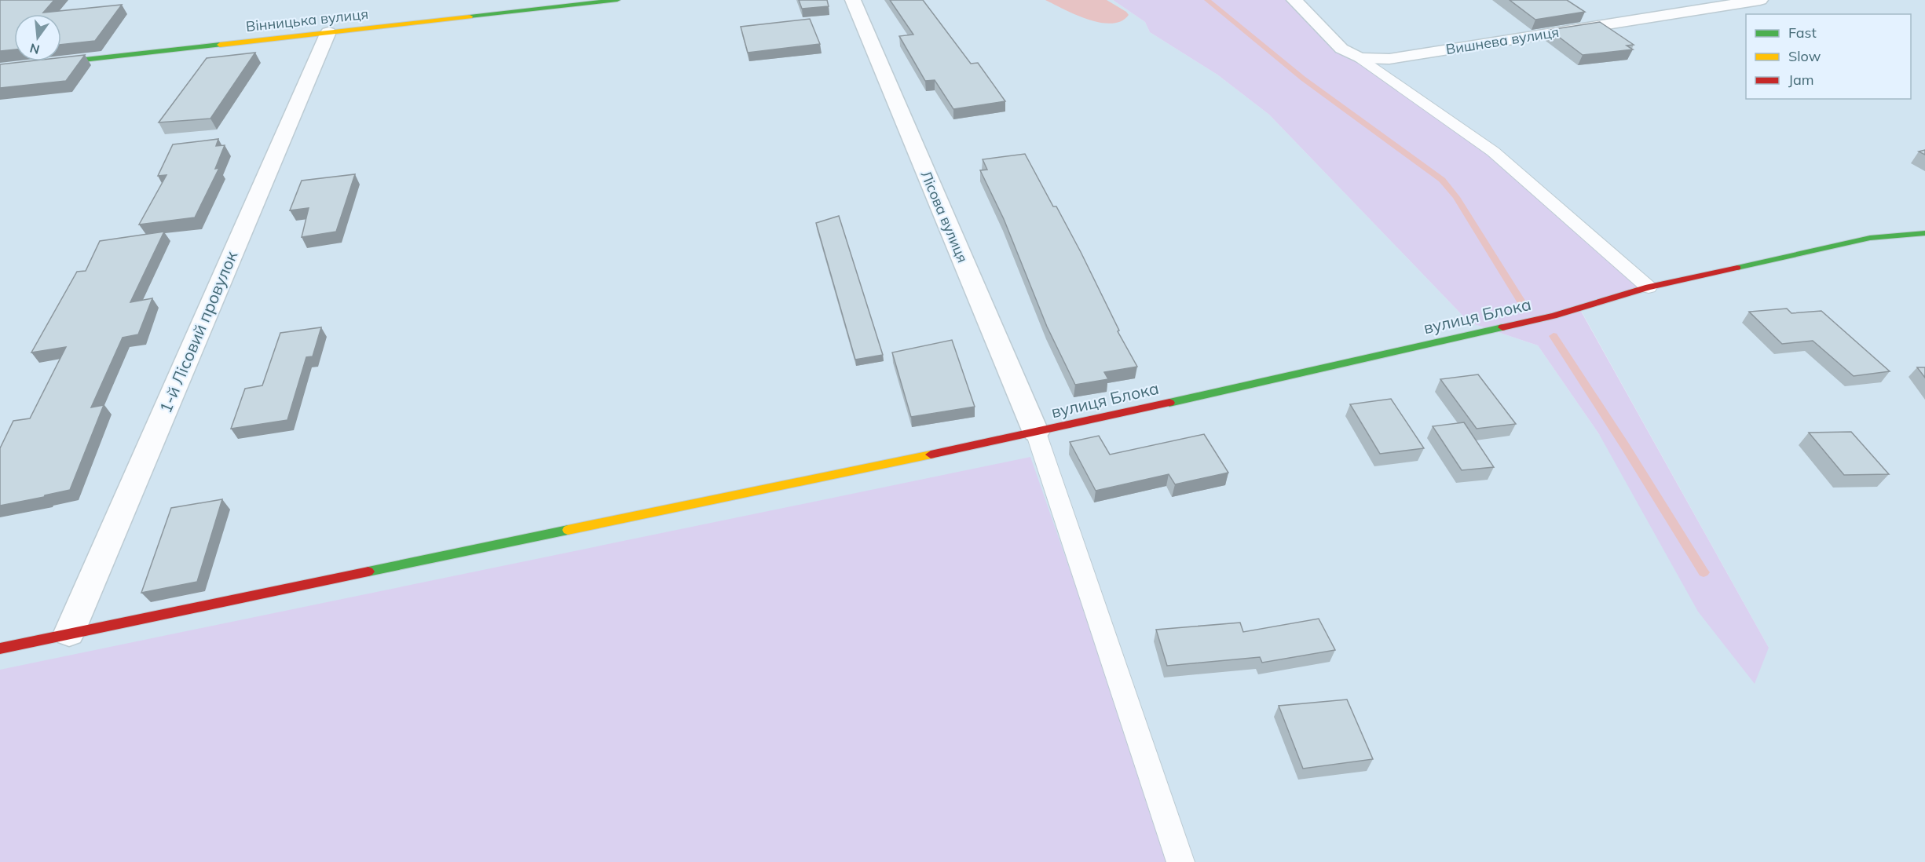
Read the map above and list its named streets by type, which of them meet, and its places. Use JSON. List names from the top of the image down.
{
  "streets": {
    "street": [
      "Вінницька вулиця",
      "Вишнева вулиця",
      "Лісова вулиця",
      "вулиця Блока",
      "1-й Лісовий провулок"
    ]
  },
  "crossings": [
    ["Вінницька вулиця", "1-й Лісовий провулок"],
    ["Лісова вулиця", "вулиця Блока"],
    ["вулиця Блока", "1-й Лісовий провулок"]
  ],
  "legend": ["Fast", "Slow", "Jam"],
  "north": "bottom"
}
